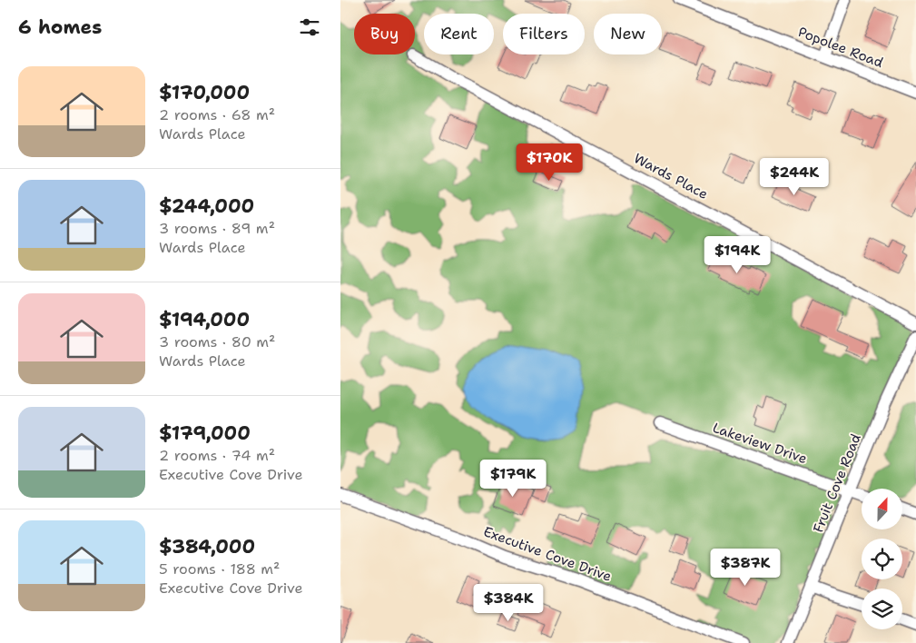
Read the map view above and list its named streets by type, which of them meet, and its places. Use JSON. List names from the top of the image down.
{
  "streets": {
    "street": [
      "Popolee Road",
      "Wards Place",
      "Lakeview Drive",
      "Fruit Cove Road",
      "Executive Cove Drive"
    ]
  },
  "crossings": [
    ["Lakeview Drive", "Fruit Cove Road"]
  ],
  "north": "top",
  "page": {
    "heading": "6 homes",
    "chip": [
      "Buy",
      "Rent",
      "Filters",
      "New"
    ],
    "list": [
      {
        "name": "$170,000",
        "note": "2 rooms · 68 m² · Wards Place"
      },
      {
        "name": "$244,000",
        "note": "3 rooms · 89 m² · Wards Place"
      },
      {
        "name": "$194,000",
        "note": "3 rooms · 80 m² · Wards Place"
      },
      {
        "name": "$179,000",
        "note": "2 rooms · 74 m² · Executive Cove Drive"
      },
      {
        "name": "$384,000",
        "note": "5 rooms · 188 m² · Executive Cove Drive"
      }
    ],
    "price": [
      "$170K",
      "$244K",
      "$194K",
      "$179K",
      "$387K",
      "$384K"
    ]
  }
}
